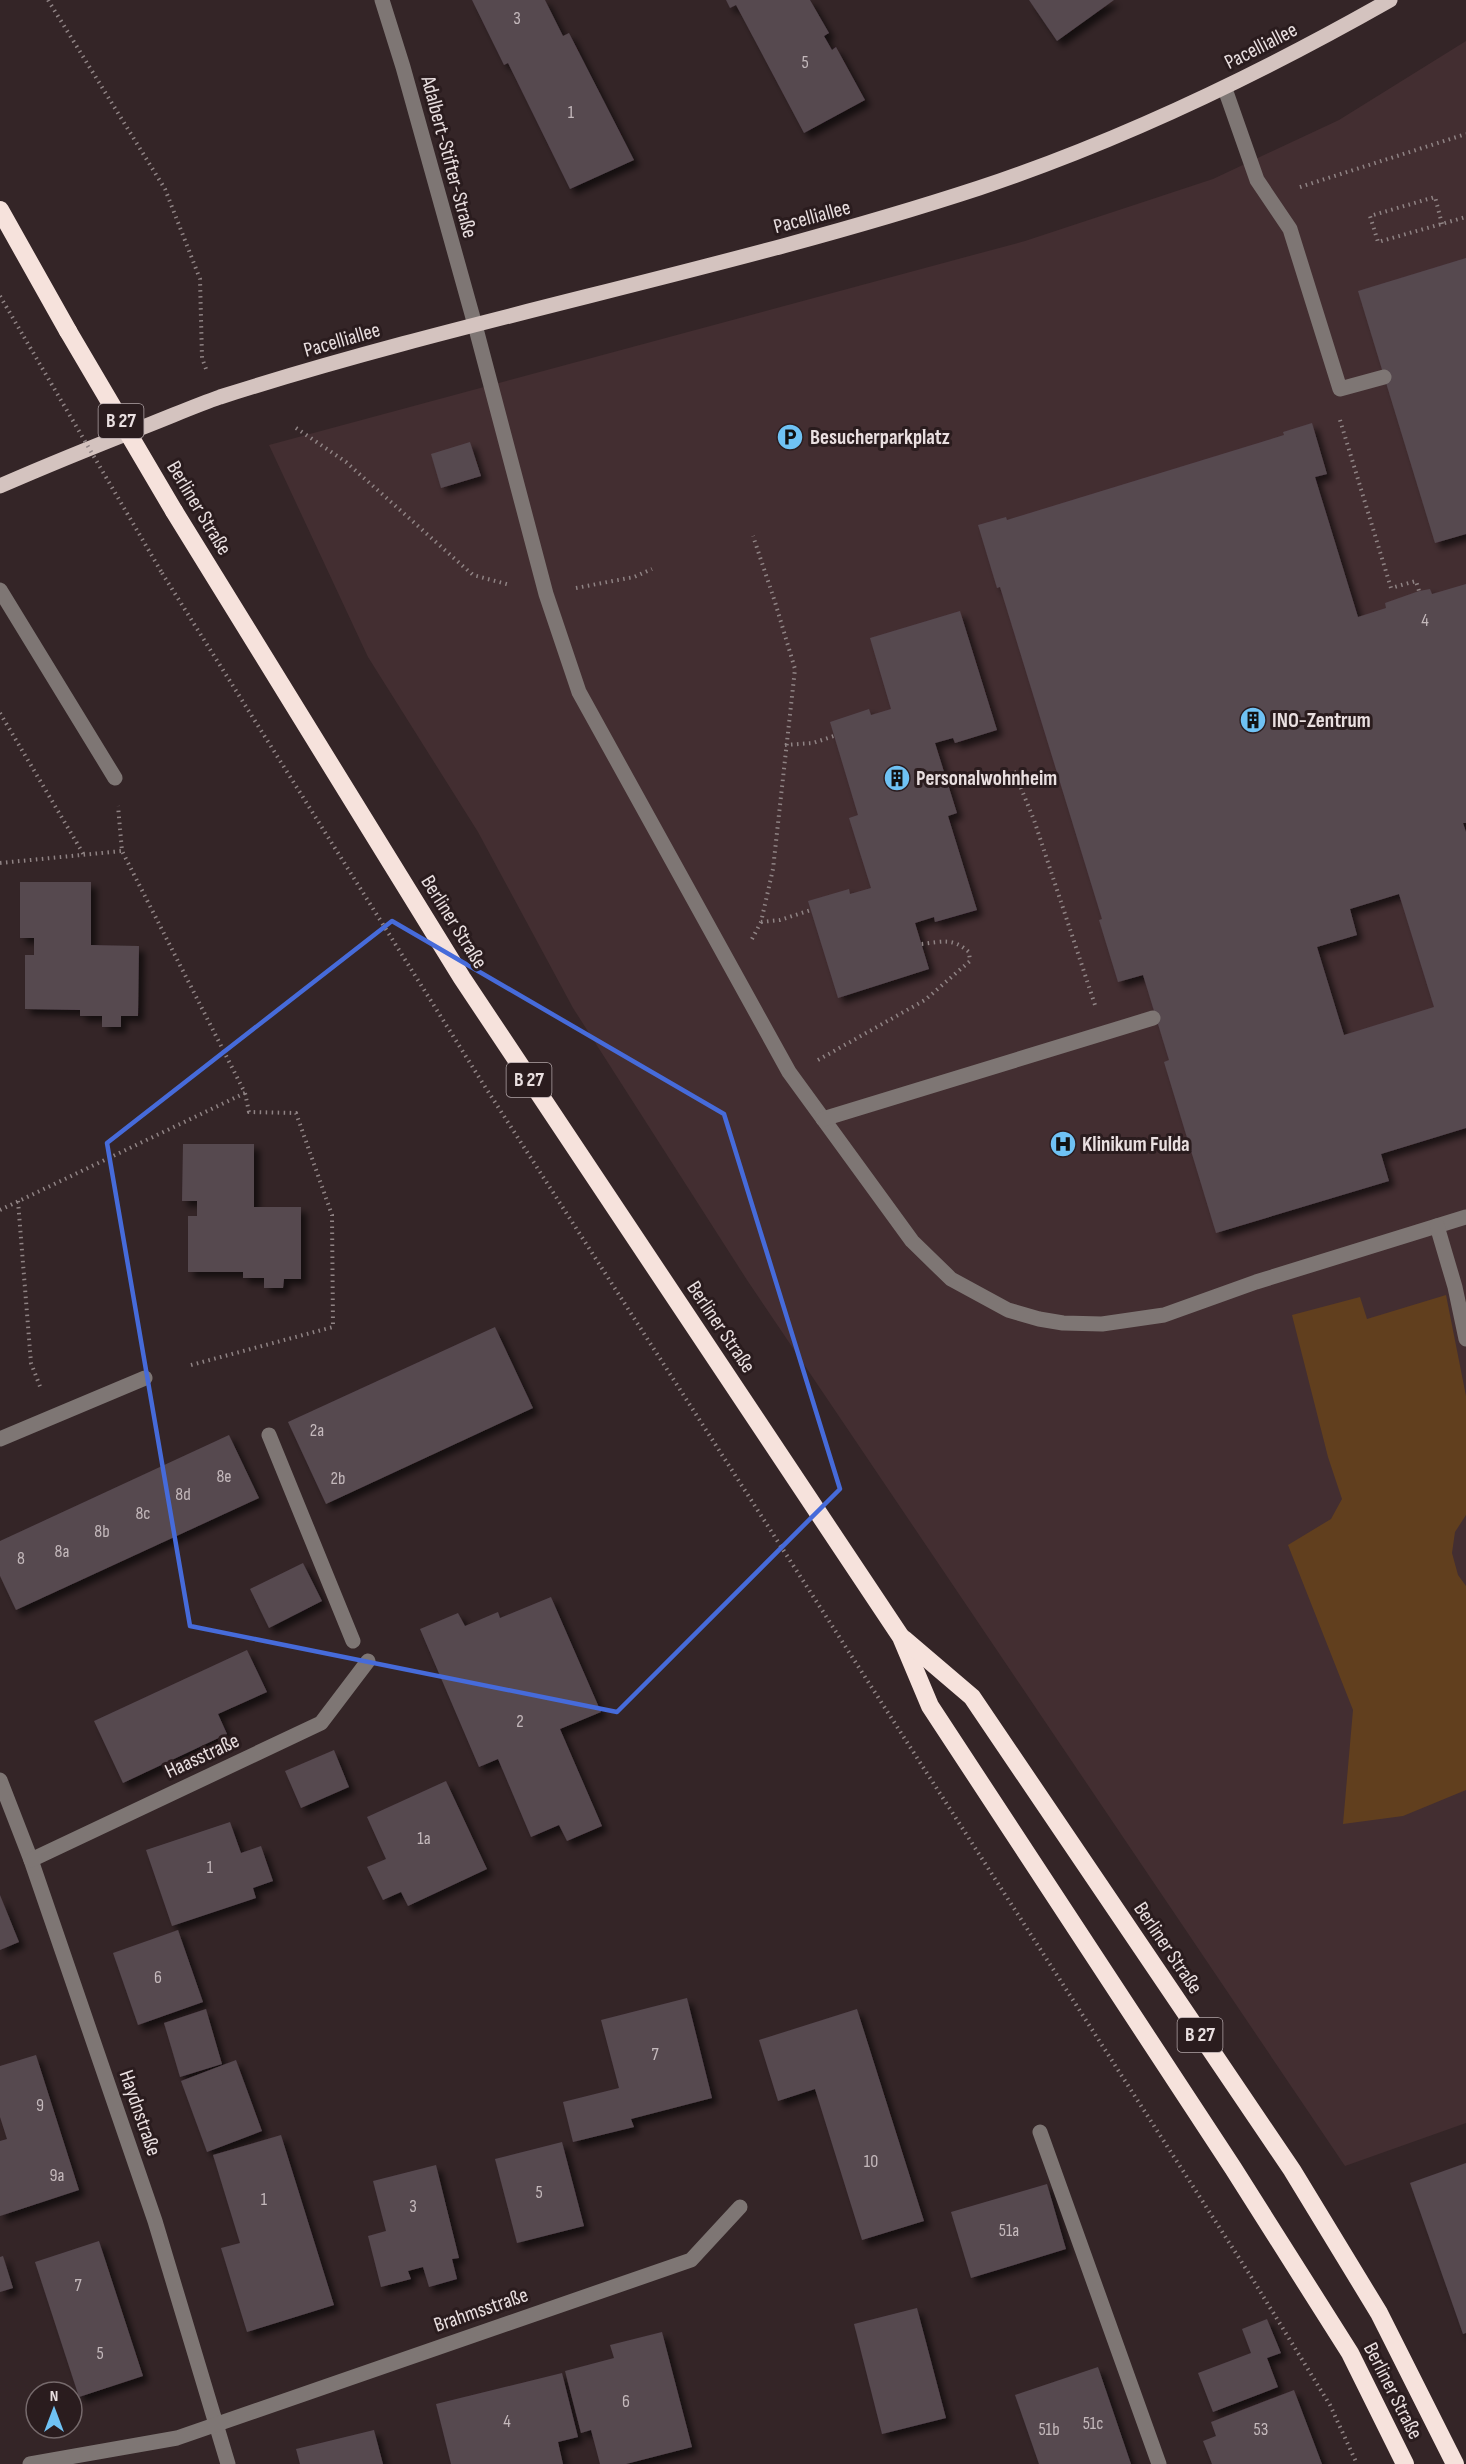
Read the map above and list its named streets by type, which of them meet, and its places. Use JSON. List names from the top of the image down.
{
  "streets": {
    "highway": ["B 27", "Berliner Straße"],
    "main road": ["Pacelliallee"],
    "street": [
      "Adalbert-Stifter-Straße",
      "Haasstraße",
      "Haydnstraße",
      "Brahmsstraße"
    ]
  },
  "crossings": [
    ["Pacelliallee", "Adalbert-Stifter-Straße"],
    ["Haasstraße", "Haydnstraße"],
    ["Haydnstraße", "Brahmsstraße"]
  ],
  "places": {
    "parking": ["Besucherparkplatz"],
    "building": ["INO-Zentrum", "Personalwohnheim"],
    "hospital": ["Klinikum Fulda"]
  },
  "house_numbers": [
    "3",
    "5",
    "1",
    "4",
    "2a",
    "8e",
    "2b",
    "8d",
    "8c",
    "8b",
    "8a",
    "8",
    "2",
    "1a",
    "1",
    "6",
    "7",
    "9",
    "10",
    "9a",
    "5",
    "1",
    "3",
    "51a",
    "7",
    "5",
    "6",
    "4",
    "51c",
    "51b",
    "53"
  ],
  "north": "top"
}
